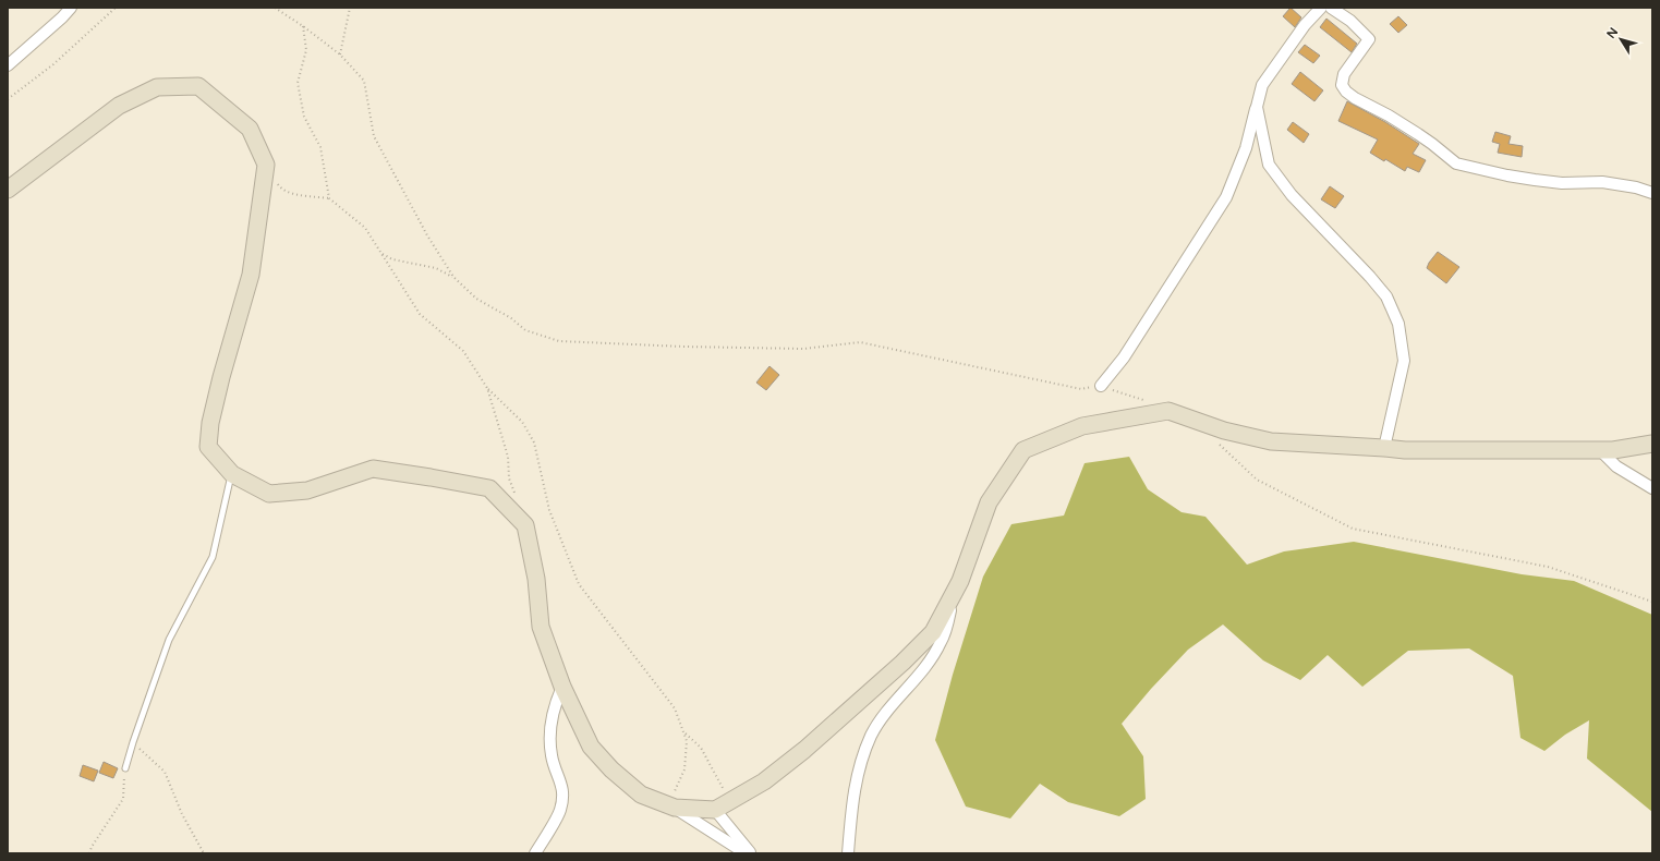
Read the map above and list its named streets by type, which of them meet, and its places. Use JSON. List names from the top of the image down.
{
  "north": "top left"
}
